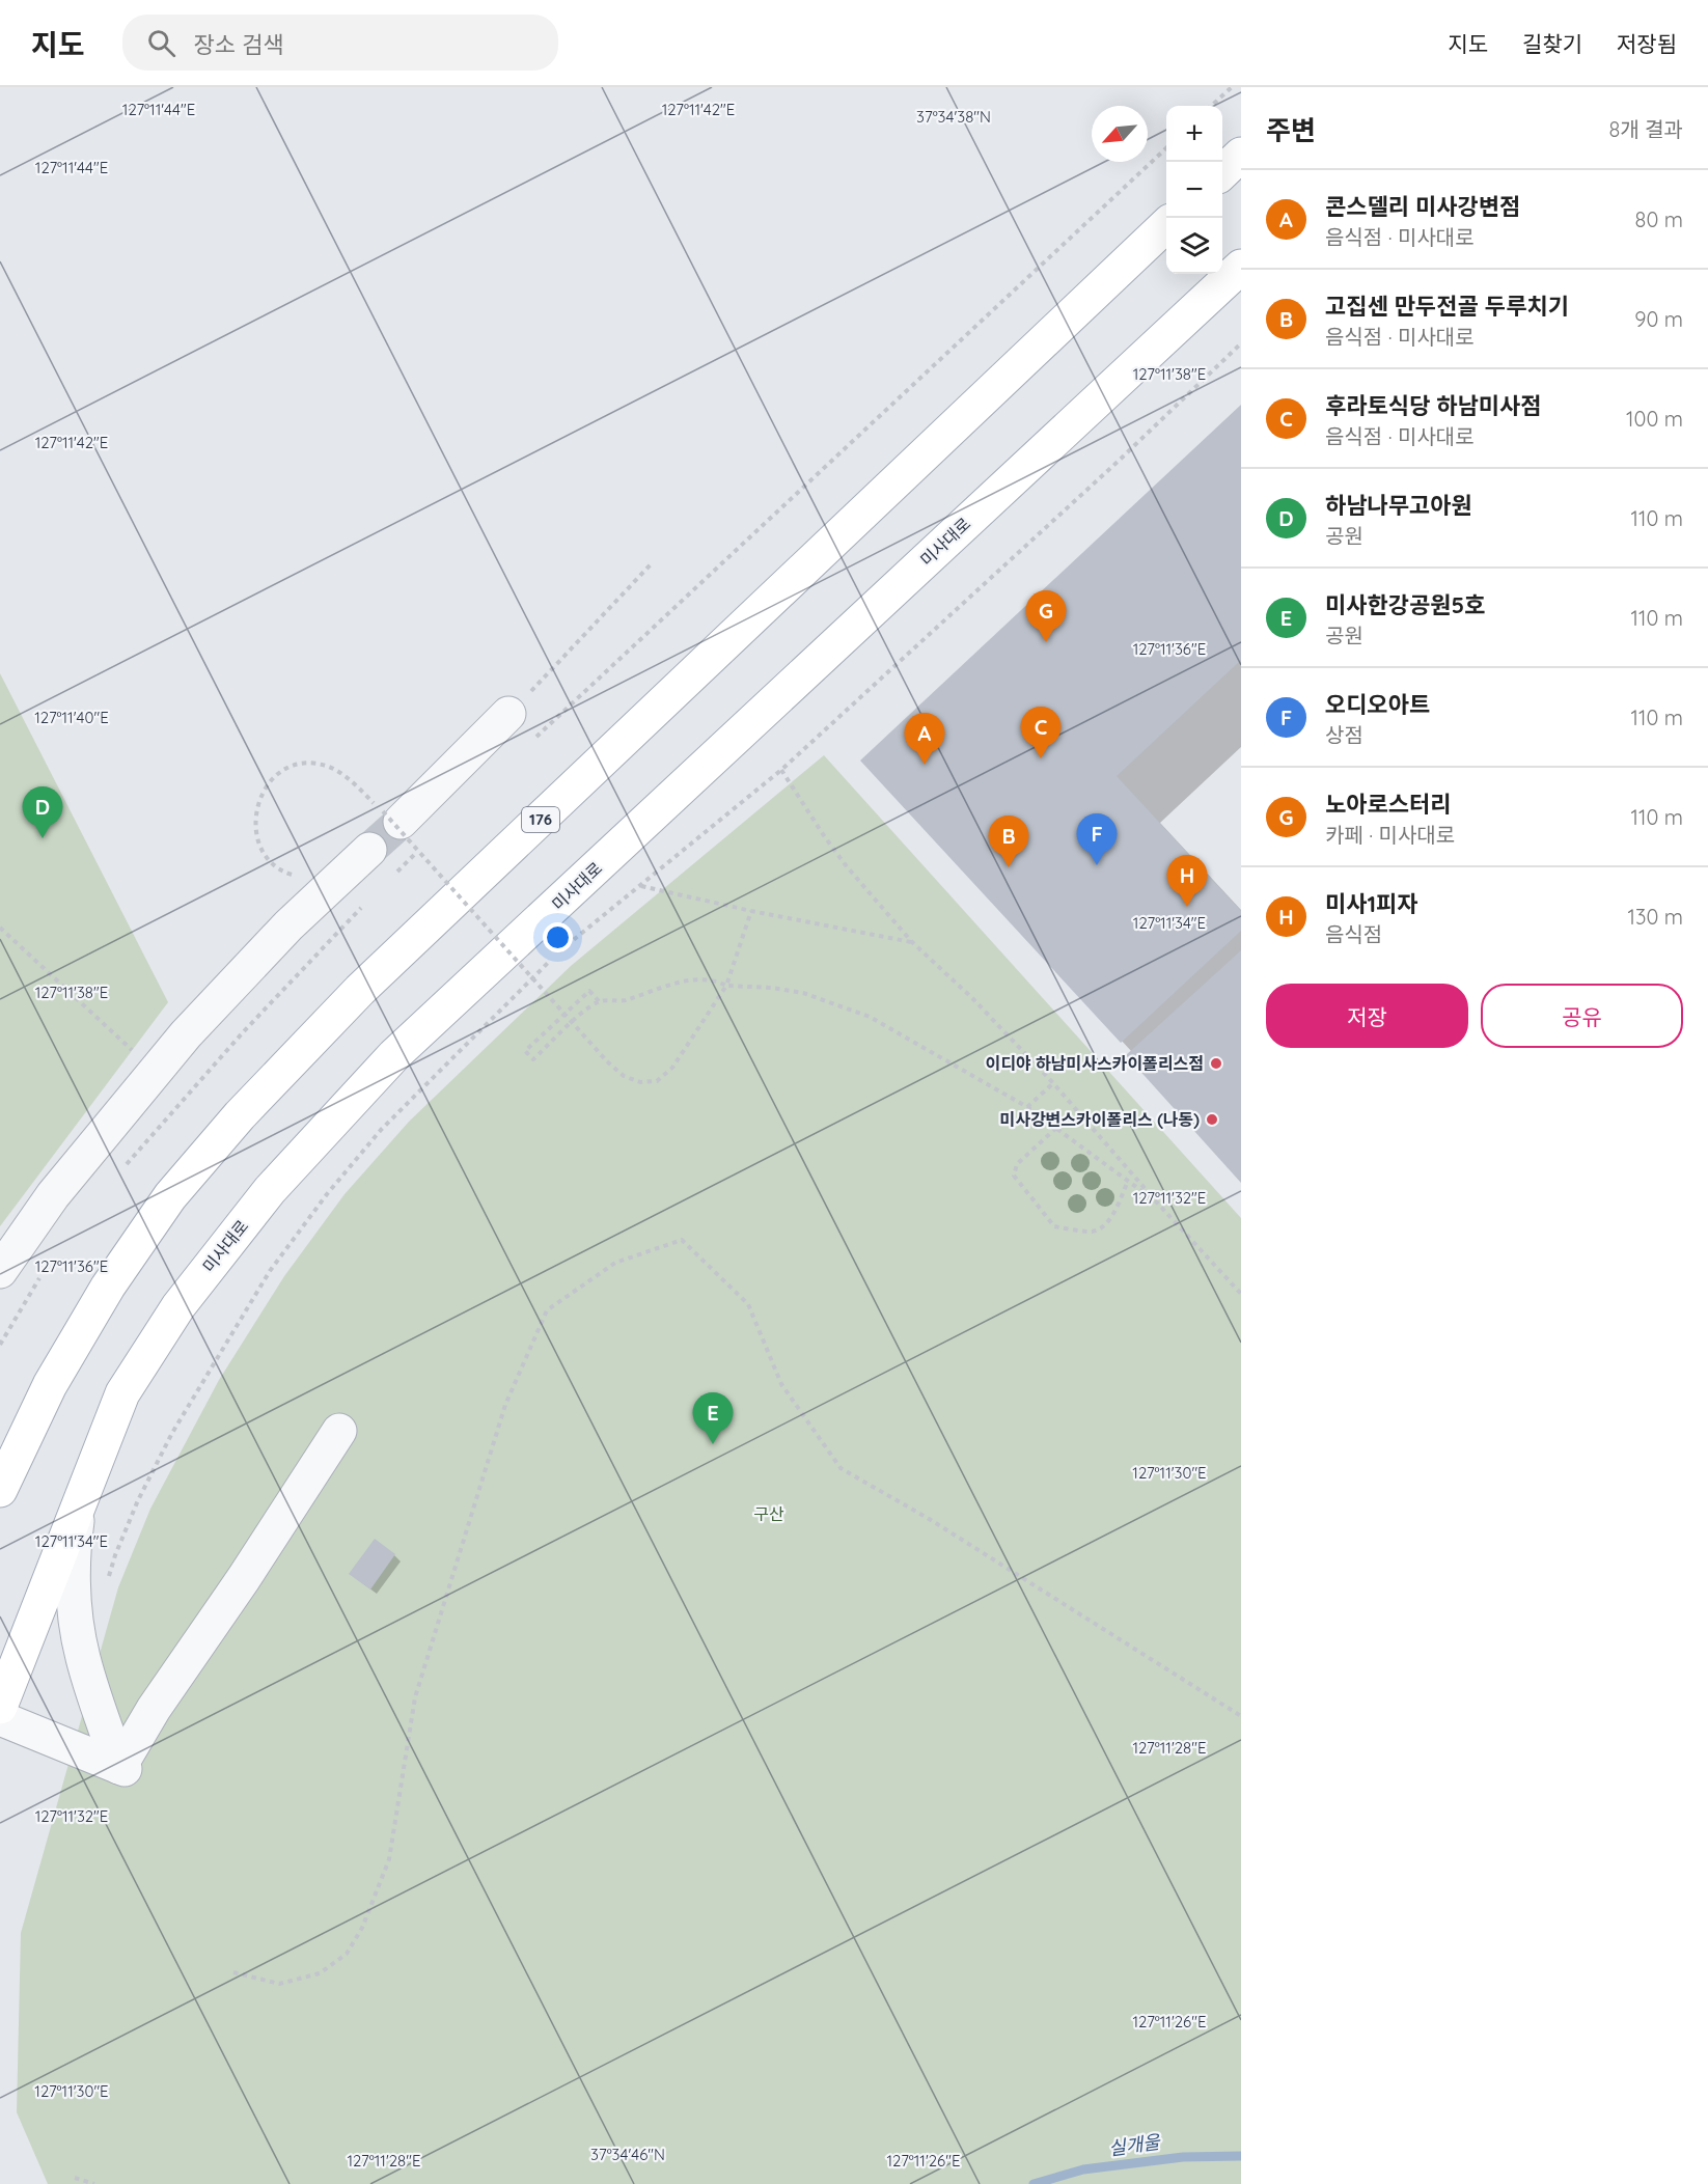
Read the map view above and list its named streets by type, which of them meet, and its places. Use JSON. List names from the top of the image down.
{
  "streets": {
    "main road": ["미사대로", "176"]
  },
  "water": ["실개울"],
  "parks": ["구산"],
  "places": ["이디야 하남미사스카이폴리스점", "미사강변스카이폴리스 (나동)"],
  "north": "bottom left",
  "page": {
    "header": "지도",
    "search": "장소 검색",
    "nav": ["지도", "길찾기", "저장됨"],
    "heading": ["주변", "8개 결과"],
    "map_buttons": ["+", "−"],
    "list": [
      {
        "mark": "A",
        "name": "콘스델리 미사강변점",
        "note": "음식점 · 미사대로",
        "value": "80 m"
      },
      {
        "mark": "B",
        "name": "고집센 만두전골 두루치기",
        "note": "음식점 · 미사대로",
        "value": "90 m"
      },
      {
        "mark": "C",
        "name": "후라토식당 하남미사점",
        "note": "음식점 · 미사대로",
        "value": "100 m"
      },
      {
        "mark": "D",
        "name": "하남나무고아원",
        "note": "공원",
        "value": "110 m"
      },
      {
        "mark": "E",
        "name": "미사한강공원5호",
        "note": "공원",
        "value": "110 m"
      },
      {
        "mark": "F",
        "name": "오디오아트",
        "note": "상점",
        "value": "110 m"
      },
      {
        "mark": "G",
        "name": "노아로스터리",
        "note": "카페 · 미사대로",
        "value": "110 m"
      },
      {
        "mark": "H",
        "name": "미사1피자",
        "note": "음식점",
        "value": "130 m"
      }
    ],
    "pins": [
      "G",
      "C",
      "A",
      "D",
      "F",
      "B",
      "H",
      "E"
    ],
    "buttons": ["저장", "공유"]
  },
  "coordinates": [
    "127°11'44\"E",
    "127°11'42\"E",
    "37°34'38\"N",
    "127°11'38\"E",
    "127°11'36\"E",
    "127°11'40\"E",
    "127°11'34\"E",
    "127°11'32\"E",
    "127°11'30\"E",
    "127°11'28\"E",
    "127°11'26\"E",
    "37°34'46\"N"
  ]
}
